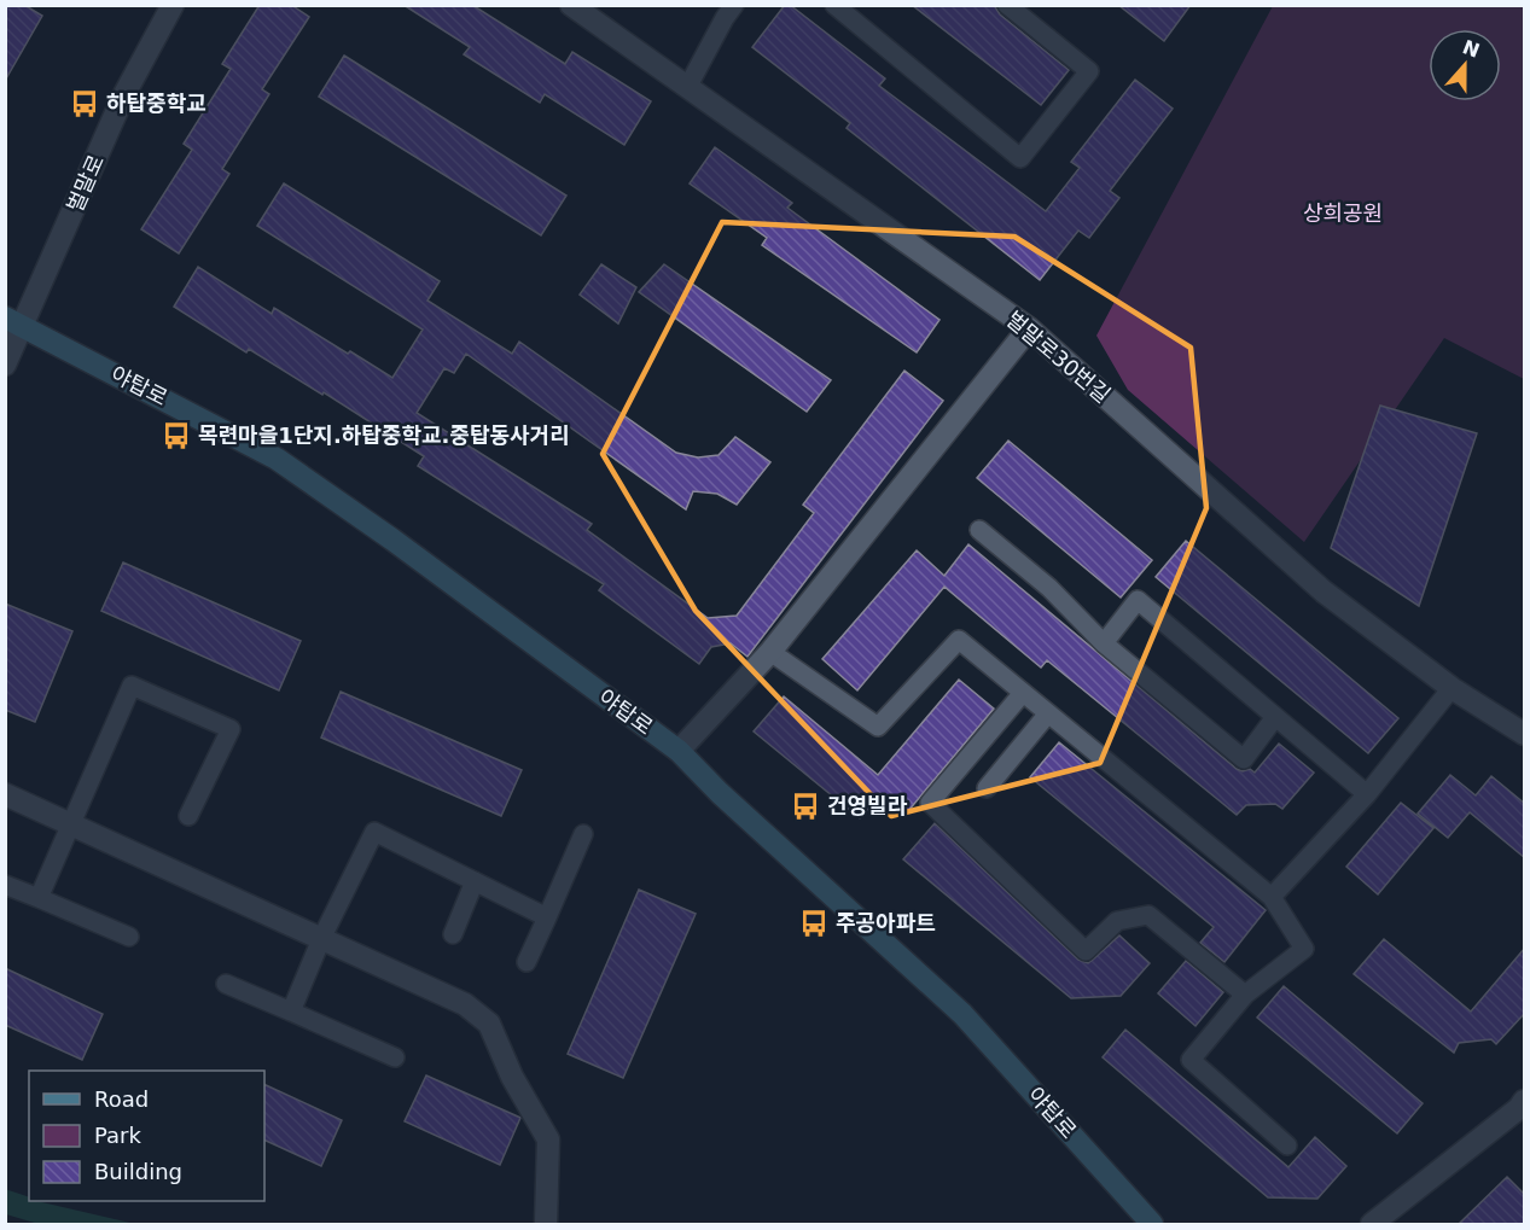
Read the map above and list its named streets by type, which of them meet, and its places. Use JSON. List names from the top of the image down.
{
  "streets": {
    "street": ["벌말로", "벌말로30번길", "야탑로"]
  },
  "crossings": [
    ["벌말로", "야탑로"]
  ],
  "parks": ["상희공원"],
  "places": {
    "bus stop": [
      "하탑중학교",
      "목련마을1단지.하탑중학교.중탑동사거리",
      "건영빌라",
      "주공아파트"
    ]
  },
  "legend": ["Road", "Park", "Building"],
  "north": "top"
}
